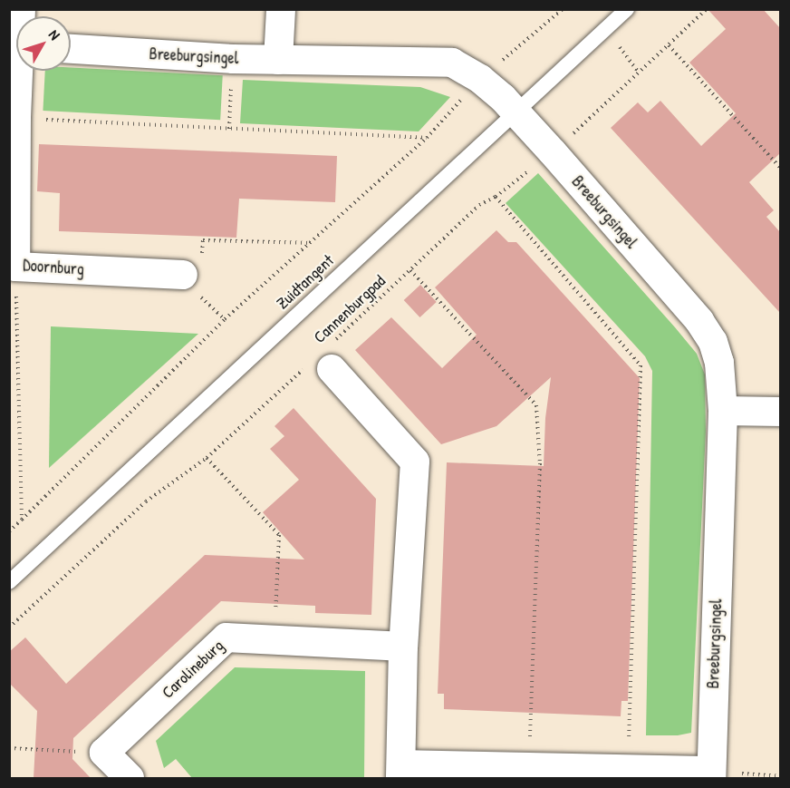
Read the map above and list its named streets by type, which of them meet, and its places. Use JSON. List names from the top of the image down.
{
  "streets": {
    "street": ["Breeburgsingel", "Doornburg", "Carolineburg"],
    "lane": ["Zuidtangent"],
    "path": ["Cannenburgpad"]
  },
  "crossings": [
    ["Breeburgsingel", "Zuidtangent"],
    ["Breeburgsingel", "Cannenburgpad"]
  ],
  "north": "top right"
}
